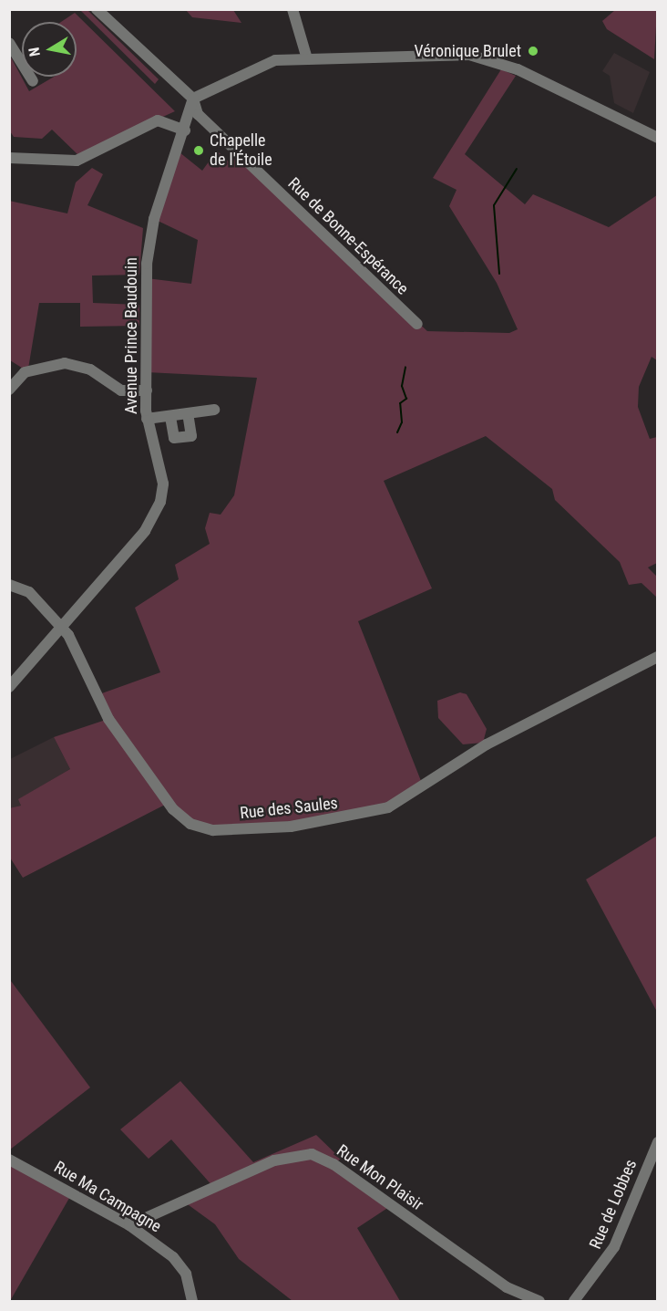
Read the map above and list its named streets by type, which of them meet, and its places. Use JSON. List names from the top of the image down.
{
  "streets": {
    "street": [
      "Rue de Bonne-Espérance",
      "Avenue Prince Baudouin",
      "Rue des Saules",
      "Rue Mon Plaisir",
      "Rue Ma Campagne",
      "Rue de Lobbes"
    ]
  },
  "crossings": [
    ["Rue de Bonne-Espérance", "Avenue Prince Baudouin"],
    ["Avenue Prince Baudouin", "Rue des Saules"],
    ["Rue Mon Plaisir", "Rue Ma Campagne"]
  ],
  "places": ["Véronique Brulet", "Chapelle de l'Étoile"],
  "north": "left"
}
